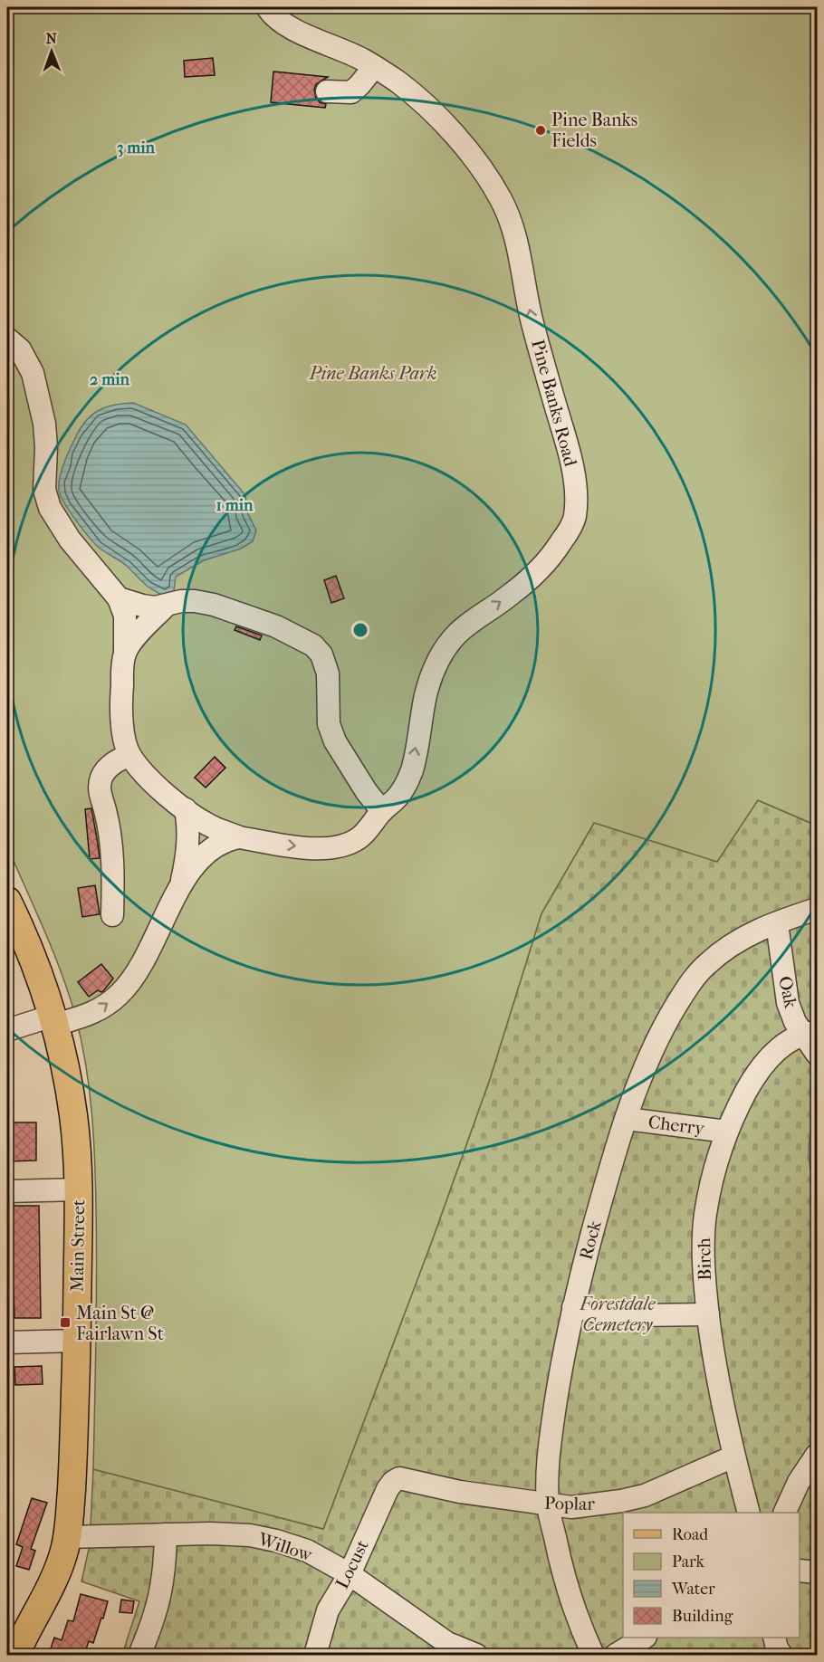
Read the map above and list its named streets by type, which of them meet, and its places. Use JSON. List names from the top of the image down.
{
  "streets": {
    "main road": ["Main Street"],
    "street": [
      "Pine Banks Road",
      "Oak",
      "Cherry",
      "Rock",
      "Birch",
      "Poplar",
      "Willow",
      "Locust"
    ]
  },
  "crossings": [
    ["Oak", "Rock"],
    ["Oak", "Birch"],
    ["Cherry", "Rock"],
    ["Cherry", "Birch"],
    ["Rock", "Poplar"],
    ["Main Street", "Willow"],
    ["Birch", "Poplar"],
    ["Poplar", "Locust"],
    ["Willow", "Locust"]
  ],
  "parks": ["Pine Banks Park", "Forestdale Cemetery"],
  "places": {
    "other": ["Pine Banks Fields"],
    "transit": ["Main St @ Fairlawn St"]
  },
  "legend": [
    "Road",
    "Park",
    "Water",
    "Building"
  ],
  "north": "top",
  "rings": ["3 min", "2 min", "1 min"]
}
